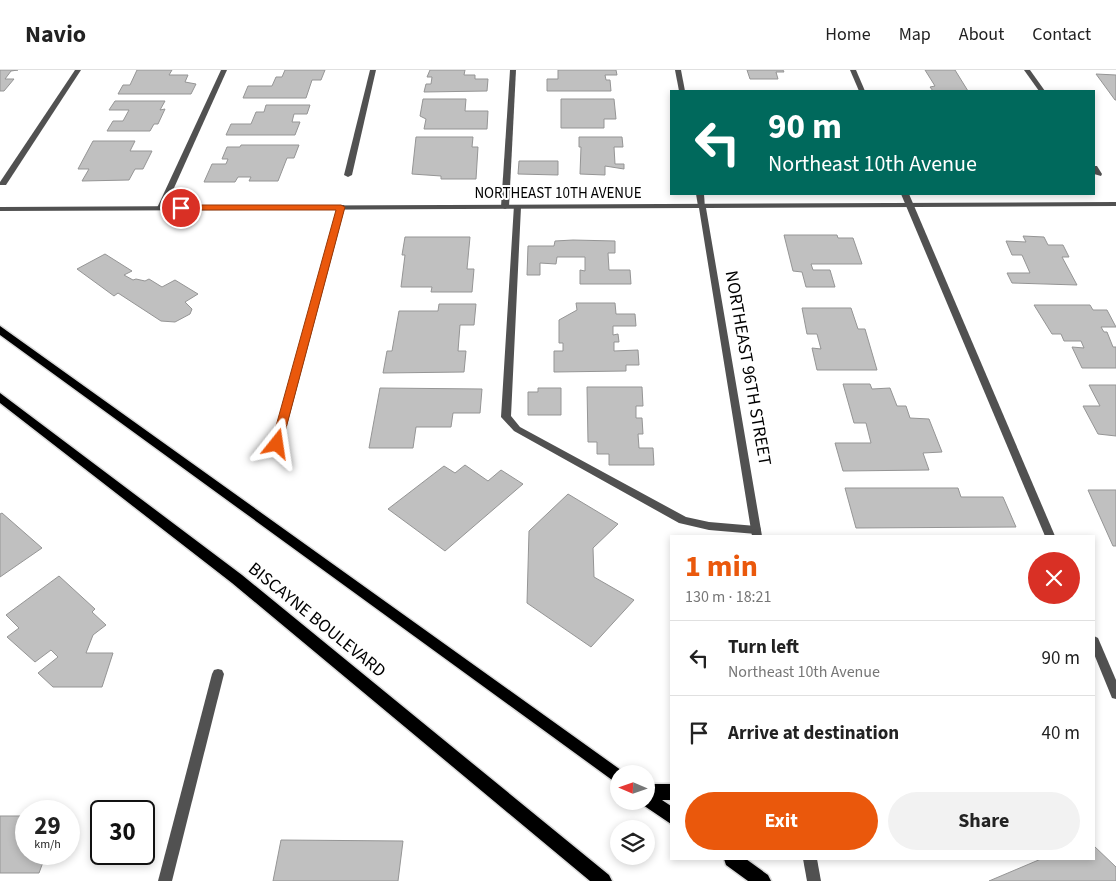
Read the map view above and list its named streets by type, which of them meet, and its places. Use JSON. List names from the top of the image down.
{
  "streets": {
    "main road": ["BISCAYNE BOULEVARD"],
    "street": ["NORTHEAST 10TH AVENUE", "NORTHEAST 96TH STREET"]
  },
  "crossings": [
    ["NORTHEAST 10TH AVENUE", "NORTHEAST 96TH STREET"]
  ],
  "north": "left",
  "page": {
    "header": "Navio",
    "nav": [
      "Home",
      "Map",
      "About",
      "Contact"
    ],
    "turn": ["90 m", "Northeast 10th Avenue"],
    "heading": ["1 min", "130 m · 18:21"],
    "list": [
      {
        "name": "Turn left",
        "note": "Northeast 10th Avenue",
        "value": "90 m"
      },
      {
        "name": "Arrive at destination",
        "value": "40 m"
      }
    ],
    "buttons": ["Exit", "Share"],
    "speed": "29 km/h",
    "limit": "30"
  }
}
